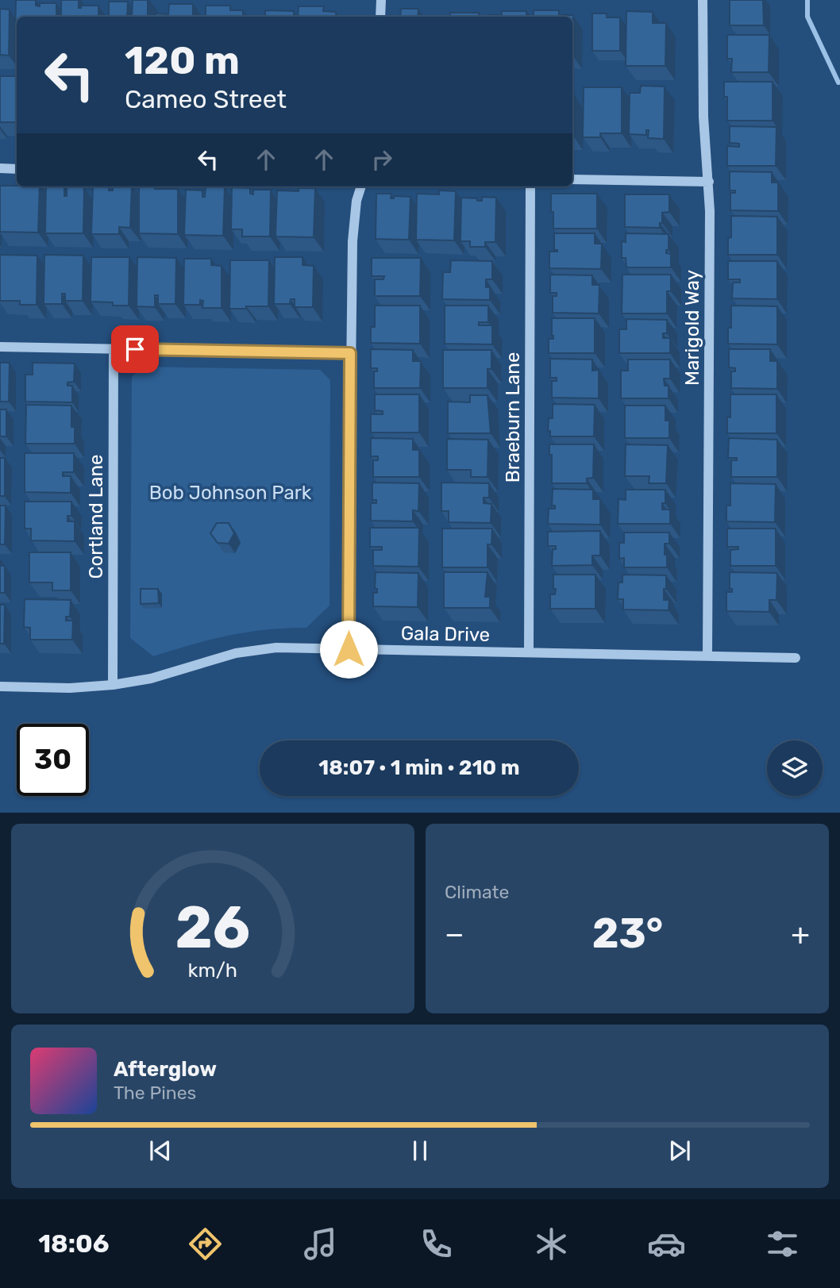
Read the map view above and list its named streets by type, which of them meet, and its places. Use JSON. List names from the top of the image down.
{
  "streets": {
    "street": [
      "Marigold Way",
      "Braeburn Lane",
      "Cortland Lane",
      "Gala Drive"
    ]
  },
  "crossings": [
    ["Marigold Way", "Gala Drive"],
    ["Braeburn Lane", "Gala Drive"],
    ["Cortland Lane", "Gala Drive"]
  ],
  "parks": ["Bob Johnson Park"],
  "page": {
    "turn": ["120 m", "Cameo Street"],
    "limit": "30",
    "trip": "18:07 · 1 min · 210 m",
    "tile": "Climate",
    "heat": ["−", "23°", "+"],
    "song": ["Afterglow", "The Pines"],
    "tabs": "18:06",
    "gauge": ["26", "km/h"]
  }
}
